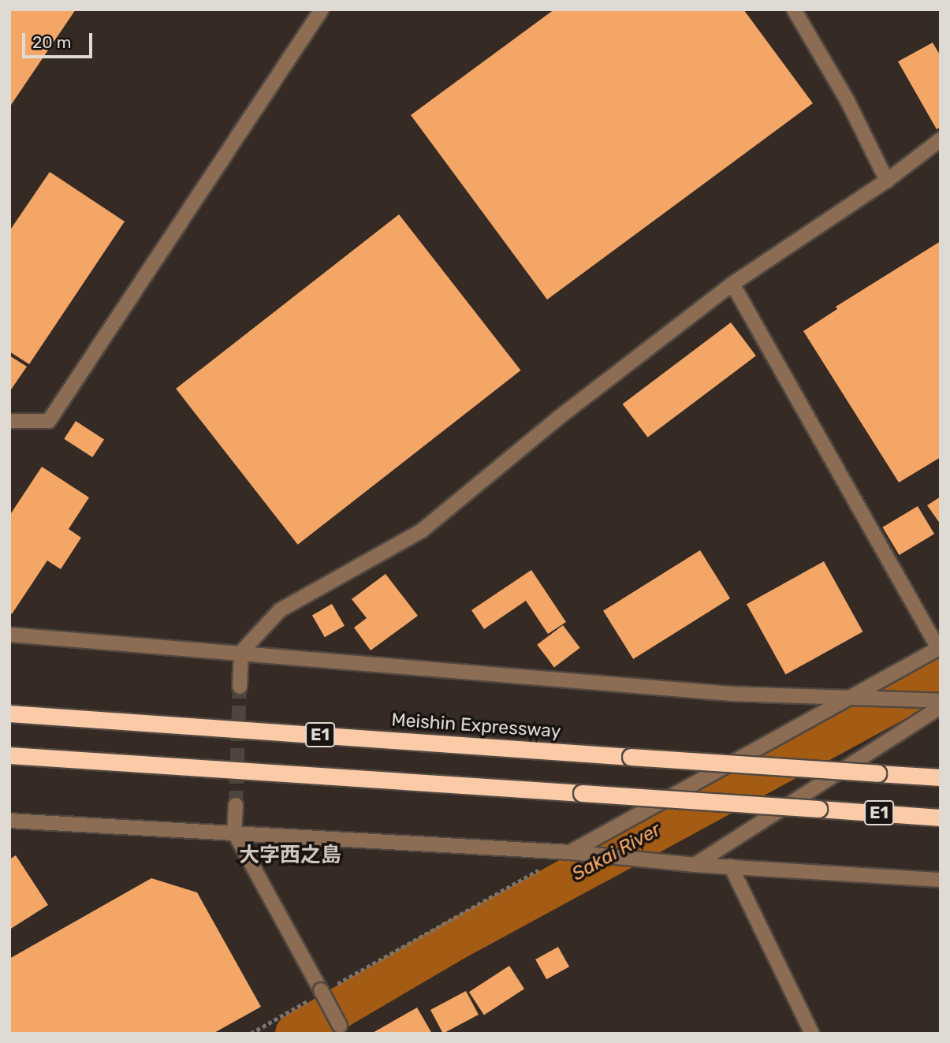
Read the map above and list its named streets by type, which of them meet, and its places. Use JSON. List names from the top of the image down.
{
  "streets": {
    "highway": ["Meishin Expressway", "E1"]
  },
  "districts": ["大字西之島"],
  "water": ["Sakai River"],
  "scale_bar": "20 m"
}
